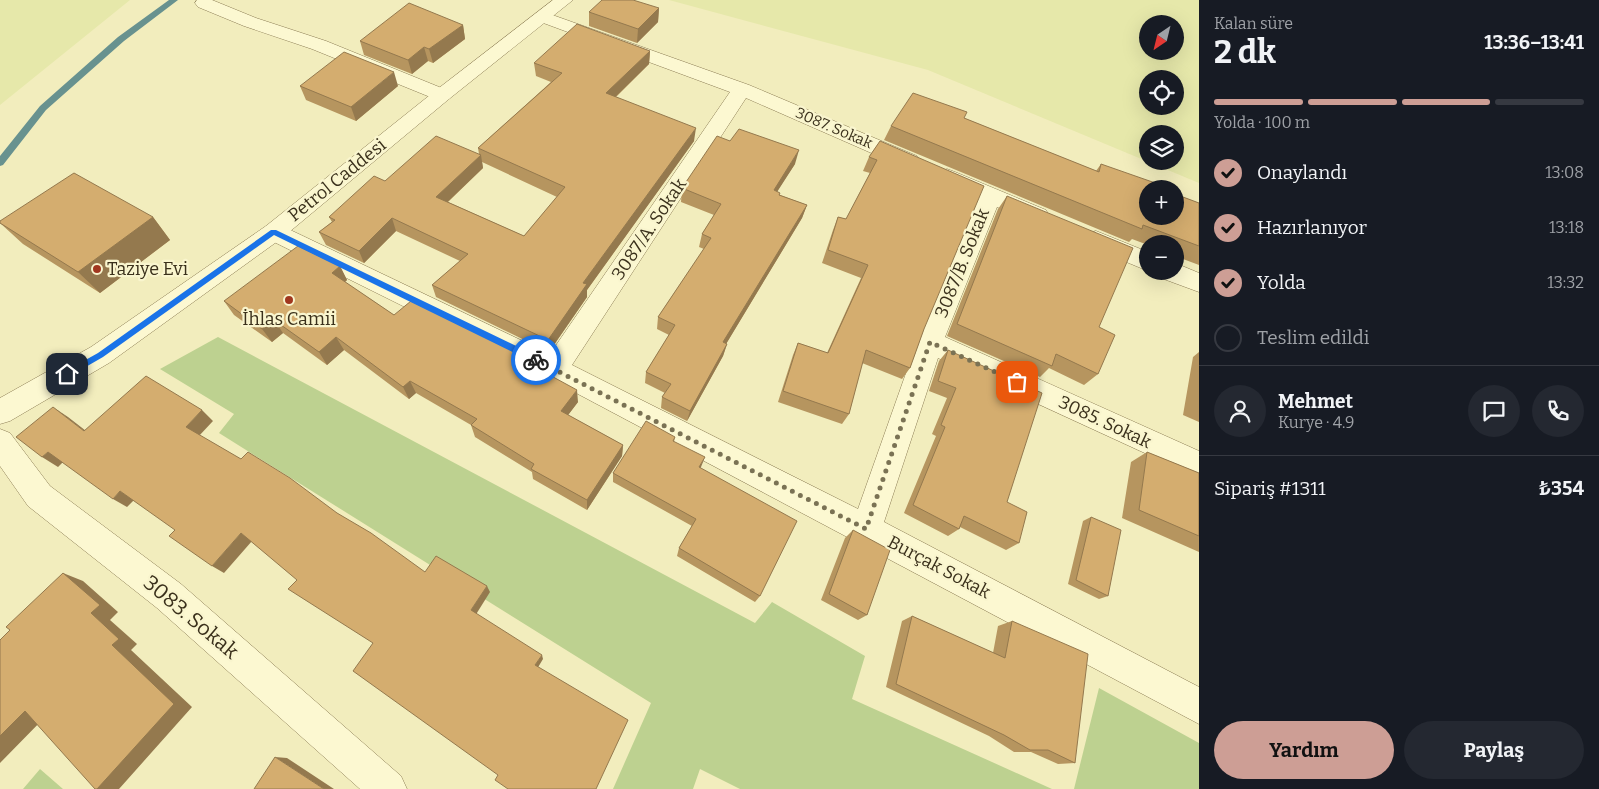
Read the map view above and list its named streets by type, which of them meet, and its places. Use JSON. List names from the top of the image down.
{
  "streets": {
    "street": [
      "3087. Sokak",
      "Petrol Caddesi",
      "3087/A. Sokak",
      "3087/B. Sokak",
      "3085. Sokak",
      "Burçak Sokak",
      "3083. Sokak"
    ]
  },
  "crossings": [
    ["3087. Sokak", "Petrol Caddesi"],
    ["3087. Sokak", "3087/A. Sokak"],
    ["3087. Sokak", "3087/B. Sokak"],
    ["Petrol Caddesi", "Burçak Sokak"],
    ["3087/A. Sokak", "Burçak Sokak"],
    ["3087/B. Sokak", "3085. Sokak"],
    ["3087/B. Sokak", "Burçak Sokak"]
  ],
  "places": ["Taziye Evi", "İhlas Camii"],
  "north": "bottom left",
  "page": {
    "heading": ["2 dk", "Kalan süre", "13:36–13:41"],
    "panel": [
      "Mehmet",
      "Kurye · 4.9",
      "Sipariş #1311",
      "₺354"
    ],
    "map_buttons": ["+", "−"],
    "bar": "Yolda · 100 m",
    "list": [
      ["Onaylandı", "13:08"],
      ["Hazırlanıyor", "13:18"],
      ["Yolda", "13:32"],
      "Teslim edildi"
    ],
    "buttons": ["Yardım", "Paylaş"]
  }
}
